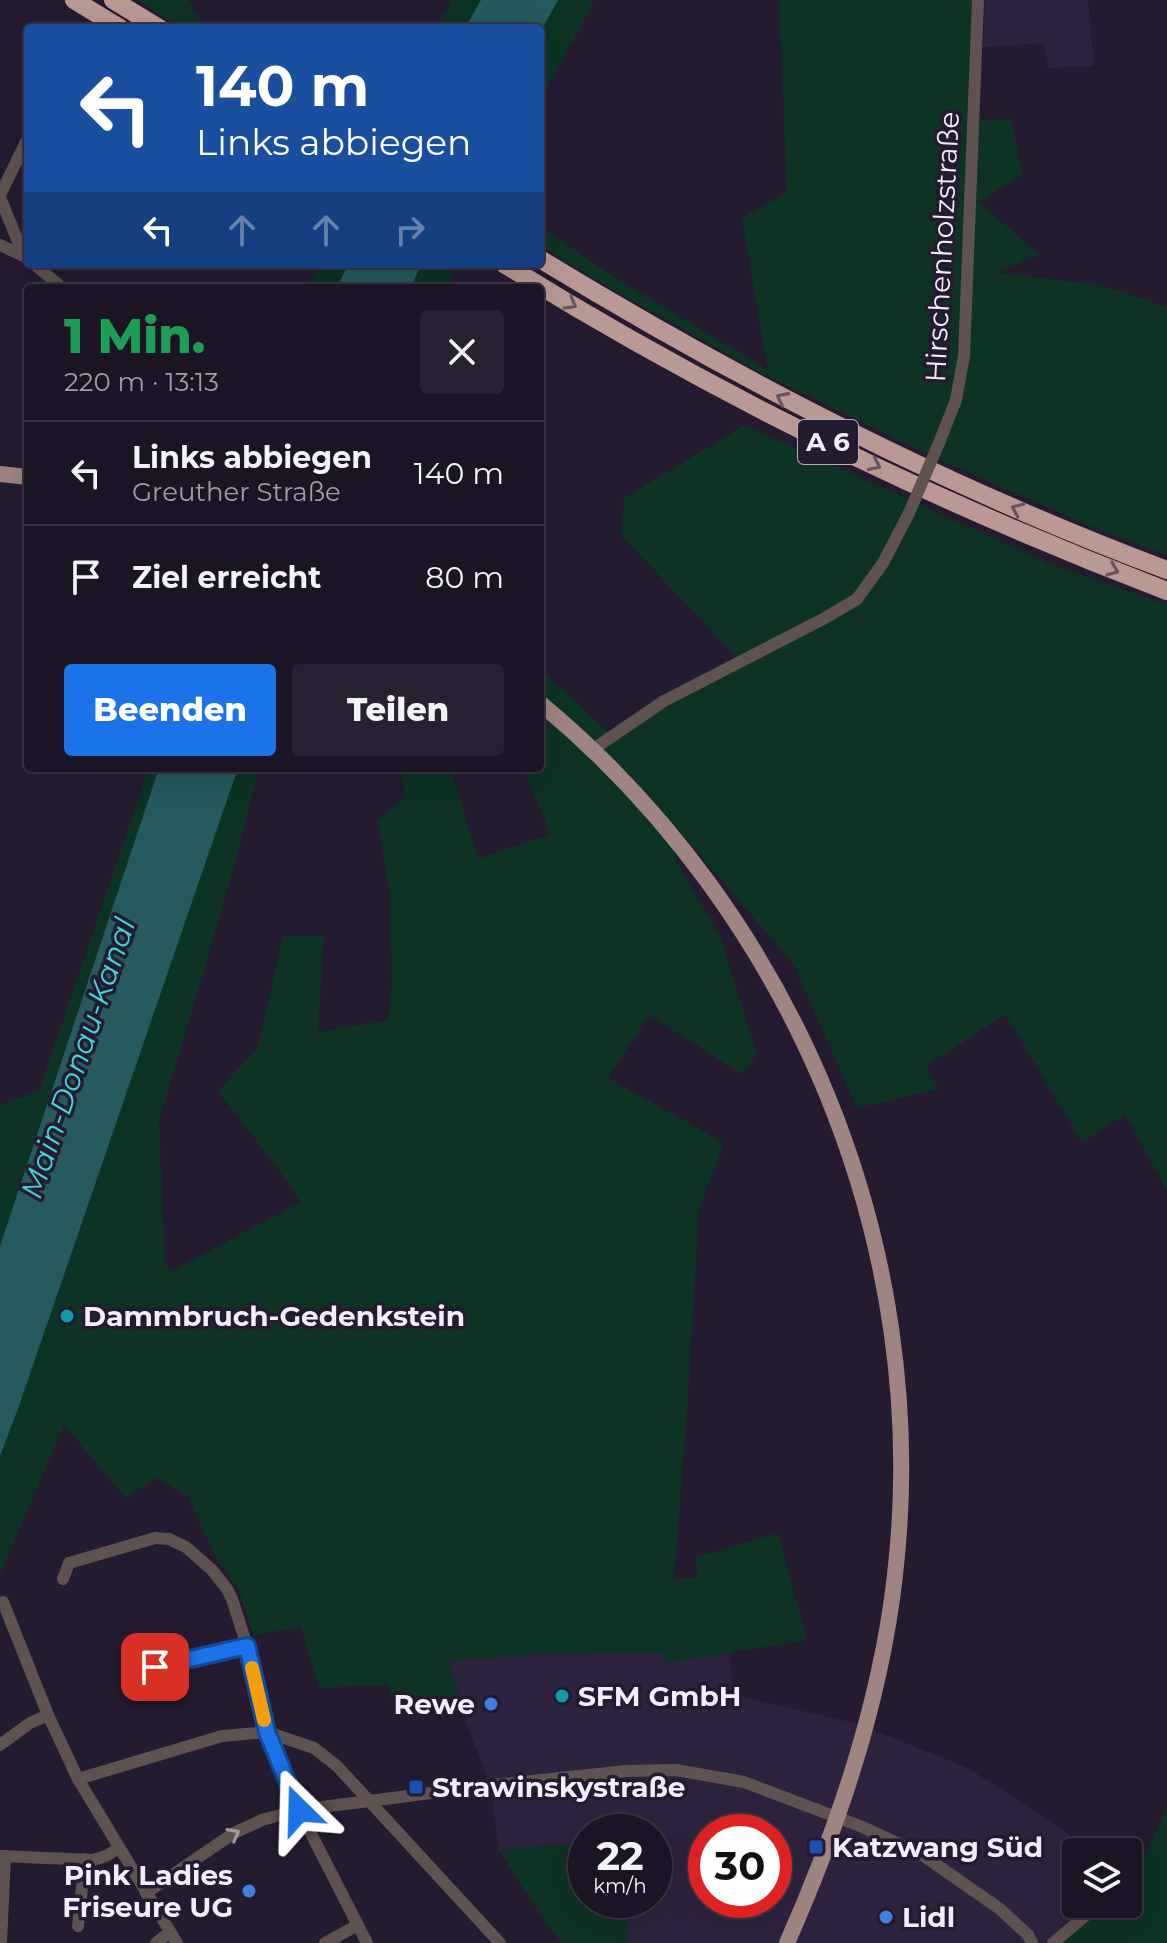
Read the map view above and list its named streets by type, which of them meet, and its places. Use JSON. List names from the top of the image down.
{
  "streets": {
    "highway": ["A 6"],
    "street": ["Hirschenholzstraße"]
  },
  "water": ["Main-Donau-Kanal"],
  "places": {
    "other": [
      "Dammbruch-Gedenkstein",
      "SFM GmbH",
      "Rewe",
      "Pink Ladies Friseure UG",
      "Lidl"
    ],
    "transit": ["Strawinskystraße", "Katzwang Süd"]
  },
  "page": {
    "turn": ["140 m", "Links abbiegen"],
    "heading": ["1 Min.", "220 m · 13:13"],
    "list": [
      {
        "name": "Links abbiegen",
        "note": "Greuther Straße",
        "value": "140 m"
      },
      {
        "name": "Ziel erreicht",
        "value": "80 m"
      }
    ],
    "buttons": ["Beenden", "Teilen"],
    "speed": "22 km/h",
    "limit": "30"
  }
}
